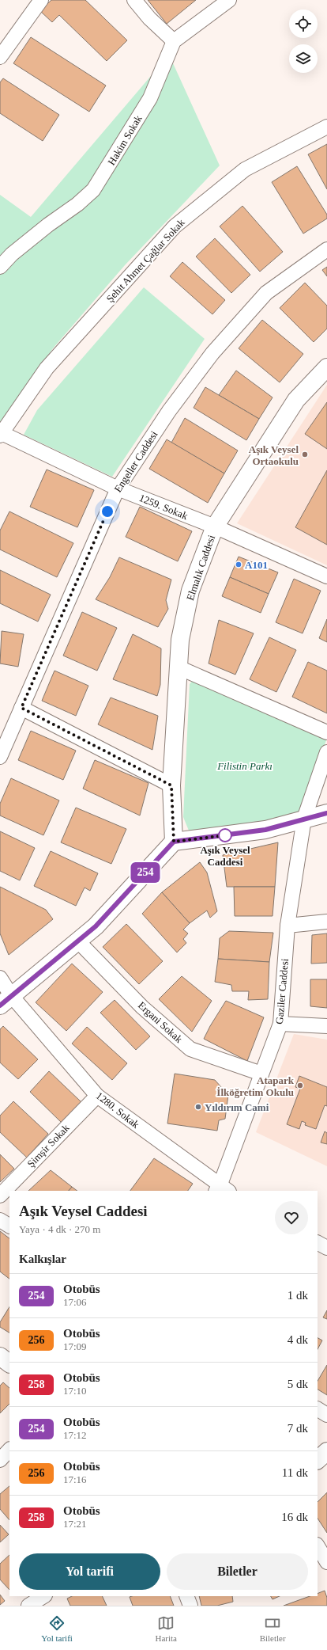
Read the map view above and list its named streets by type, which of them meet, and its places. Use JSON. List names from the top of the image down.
{
  "streets": {
    "street": [
      "Hakim Sokak",
      "Şehit Ahmet Çağlar Sokak",
      "Engeller Caddesi",
      "1259. Sokak",
      "Elmalık Caddesi",
      "Gaziler Caddesi",
      "Ergani Sokak",
      "1280. Sokak",
      "Şimşir Sokak"
    ]
  },
  "crossings": [
    ["Şehit Ahmet Çağlar Sokak", "1259. Sokak"],
    ["Engeller Caddesi", "1259. Sokak"],
    ["1259. Sokak", "Elmalık Caddesi"],
    ["Gaziler Caddesi", "Ergani Sokak"],
    ["Gaziler Caddesi", "1280. Sokak"],
    ["1280. Sokak", "Şimşir Sokak"]
  ],
  "parks": ["Filistin Parkı"],
  "places": [
    "Aşık Veysel Ortaokulu",
    "A101",
    "Aşık Veysel Caddesi",
    "Atapark İlköğretim Okulu",
    "Yıldırım Cami"
  ],
  "lines": ["bus line 254"],
  "page": {
    "on_map": "254",
    "heading": [
      ["Aşık Veysel Caddesi", "Yaya · 4 dk · 270 m"],
      "Kalkışlar"
    ],
    "list": [
      {
        "mark": "254",
        "name": "Otobüs",
        "note": "17:06",
        "value": "1 dk"
      },
      {
        "mark": "256",
        "name": "Otobüs",
        "note": "17:09",
        "value": "4 dk"
      },
      {
        "mark": "258",
        "name": "Otobüs",
        "note": "17:10",
        "value": "5 dk"
      },
      {
        "mark": "254",
        "name": "Otobüs",
        "note": "17:12",
        "value": "7 dk"
      },
      {
        "mark": "256",
        "name": "Otobüs",
        "note": "17:16",
        "value": "11 dk"
      },
      {
        "mark": "258",
        "name": "Otobüs",
        "note": "17:21",
        "value": "16 dk"
      }
    ],
    "buttons": ["Yol tarifi", "Biletler"],
    "tabs": ["Yol tarifi", "Harita", "Biletler"]
  }
}
